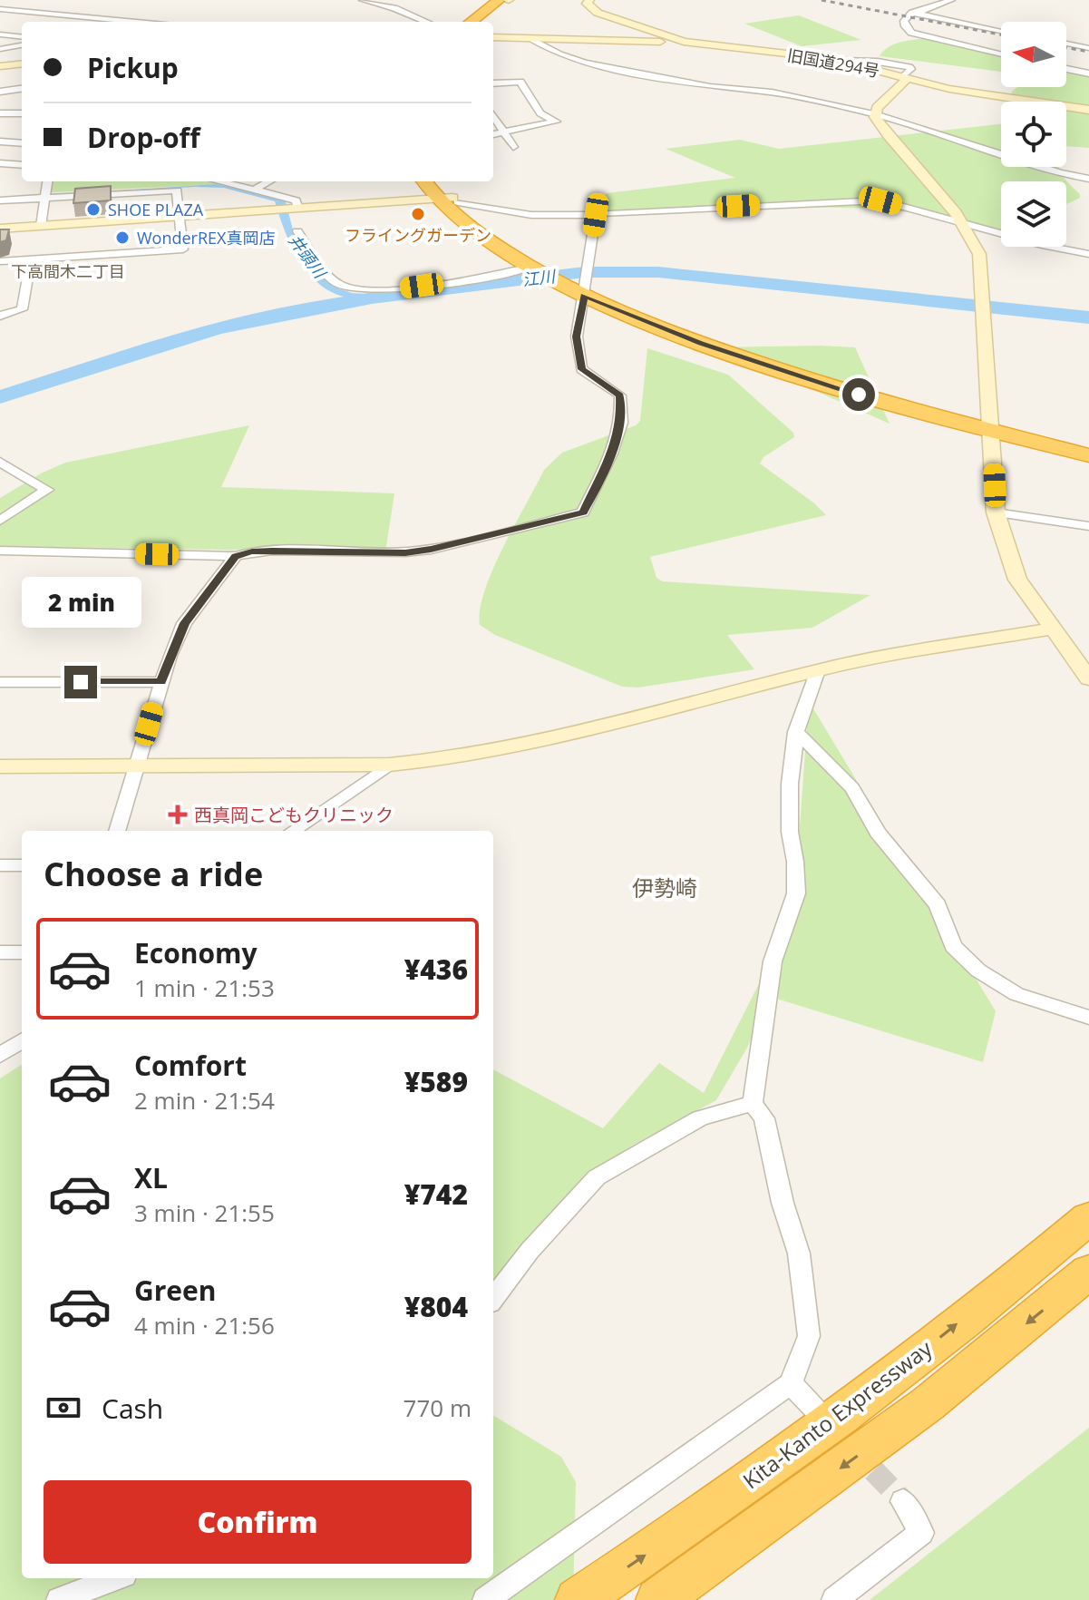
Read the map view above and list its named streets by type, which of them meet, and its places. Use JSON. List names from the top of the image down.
{
  "streets": {
    "highway": ["Kita-Kanto Expressway"],
    "street": ["旧国道294号"]
  },
  "districts": ["下高間木二丁目", "伊勢崎"],
  "water": ["井頭川", "江川"],
  "places": {
    "other": ["SHOE PLAZA", "フライングガーデン", "WonderREX真岡店"],
    "health": ["西真岡こどもクリニック"]
  },
  "north": "left",
  "page": {
    "banner": ["Pickup", "Drop-off"],
    "bubble": "2 min",
    "heading": "Choose a ride",
    "list": [
      {
        "name": "Economy",
        "note": "1 min · 21:53",
        "value": "¥436"
      },
      {
        "name": "Comfort",
        "note": "2 min · 21:54",
        "value": "¥589"
      },
      {
        "name": "XL",
        "note": "3 min · 21:55",
        "value": "¥742"
      },
      {
        "name": "Green",
        "note": "4 min · 21:56",
        "value": "¥804"
      }
    ],
    "pay": ["Cash", "770 m"],
    "buttons": "Confirm"
  }
}
